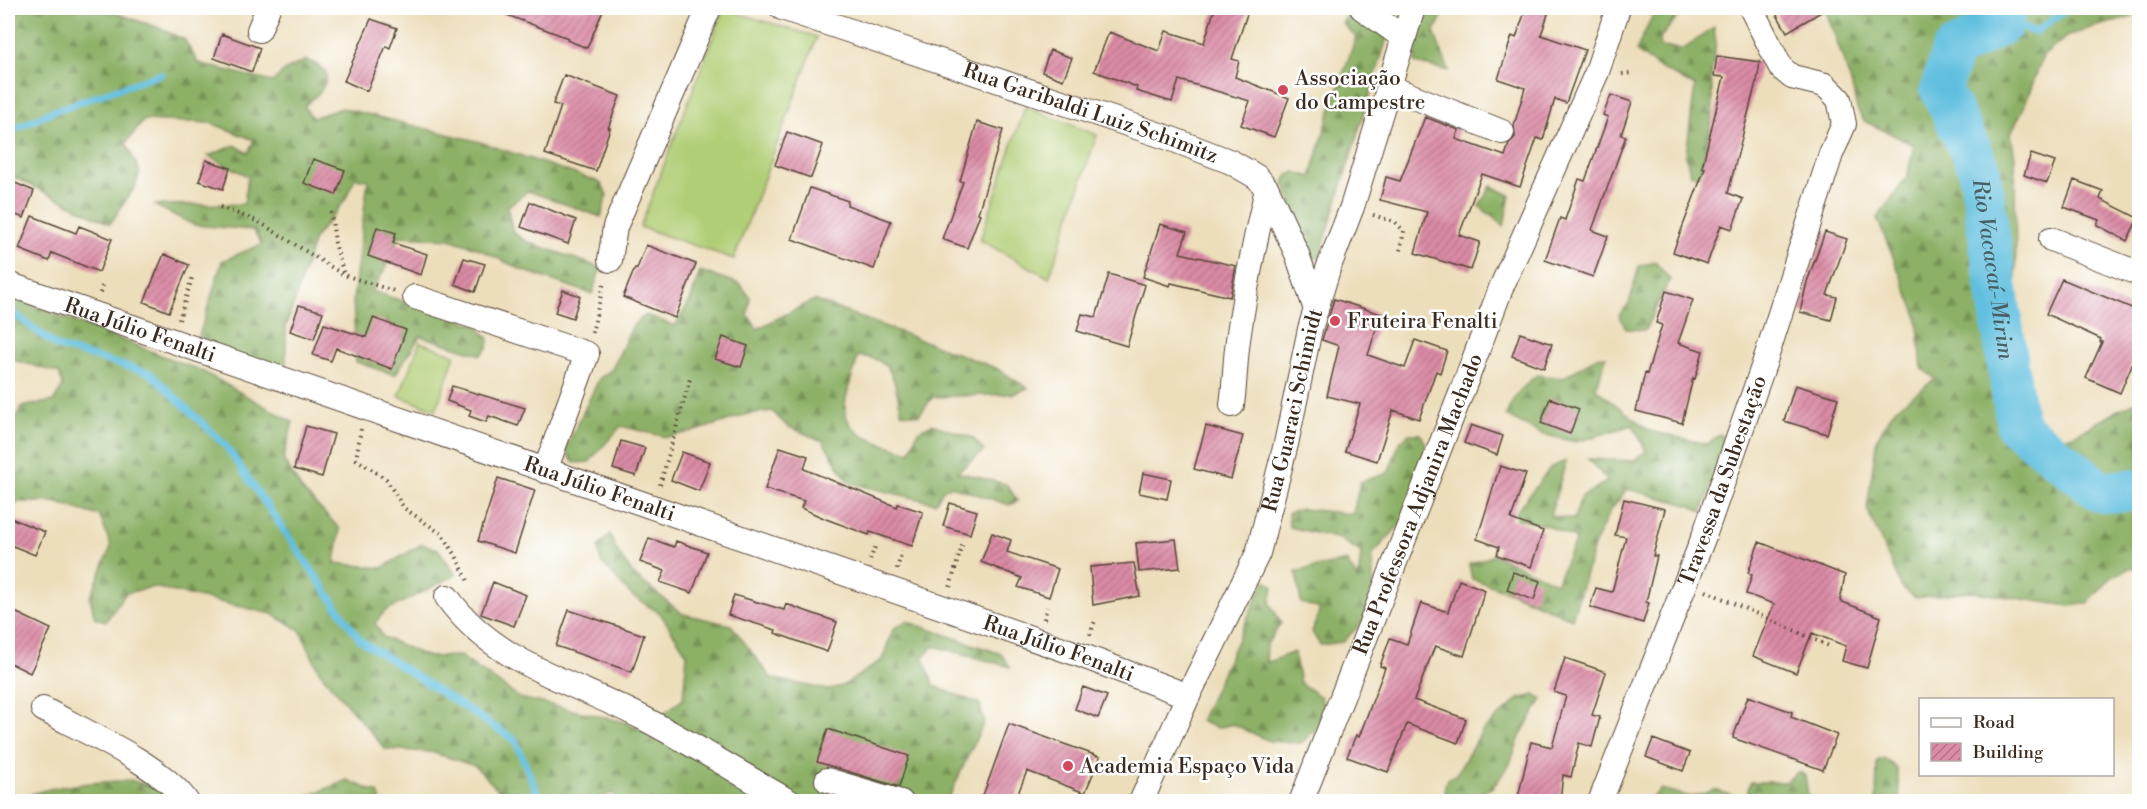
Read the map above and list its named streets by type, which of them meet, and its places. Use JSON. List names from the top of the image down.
{
  "streets": {
    "street": [
      "Rua Garibaldi Luiz Schimitz",
      "Rua Júlio Fenalti",
      "Rua Guaraci Schimidt",
      "Travessa da Subestação",
      "Rua Professora Adjanira Machado"
    ]
  },
  "crossings": [
    ["Rua Garibaldi Luiz Schimitz", "Rua Guaraci Schimidt"],
    ["Rua Júlio Fenalti", "Rua Guaraci Schimidt"]
  ],
  "water": ["Rio Vacacaí-Mirim"],
  "places": ["Associação do Campestre", "Fruteira Fenalti", "Academia Espaço Vida"],
  "legend": ["Road", "Building"]
}
